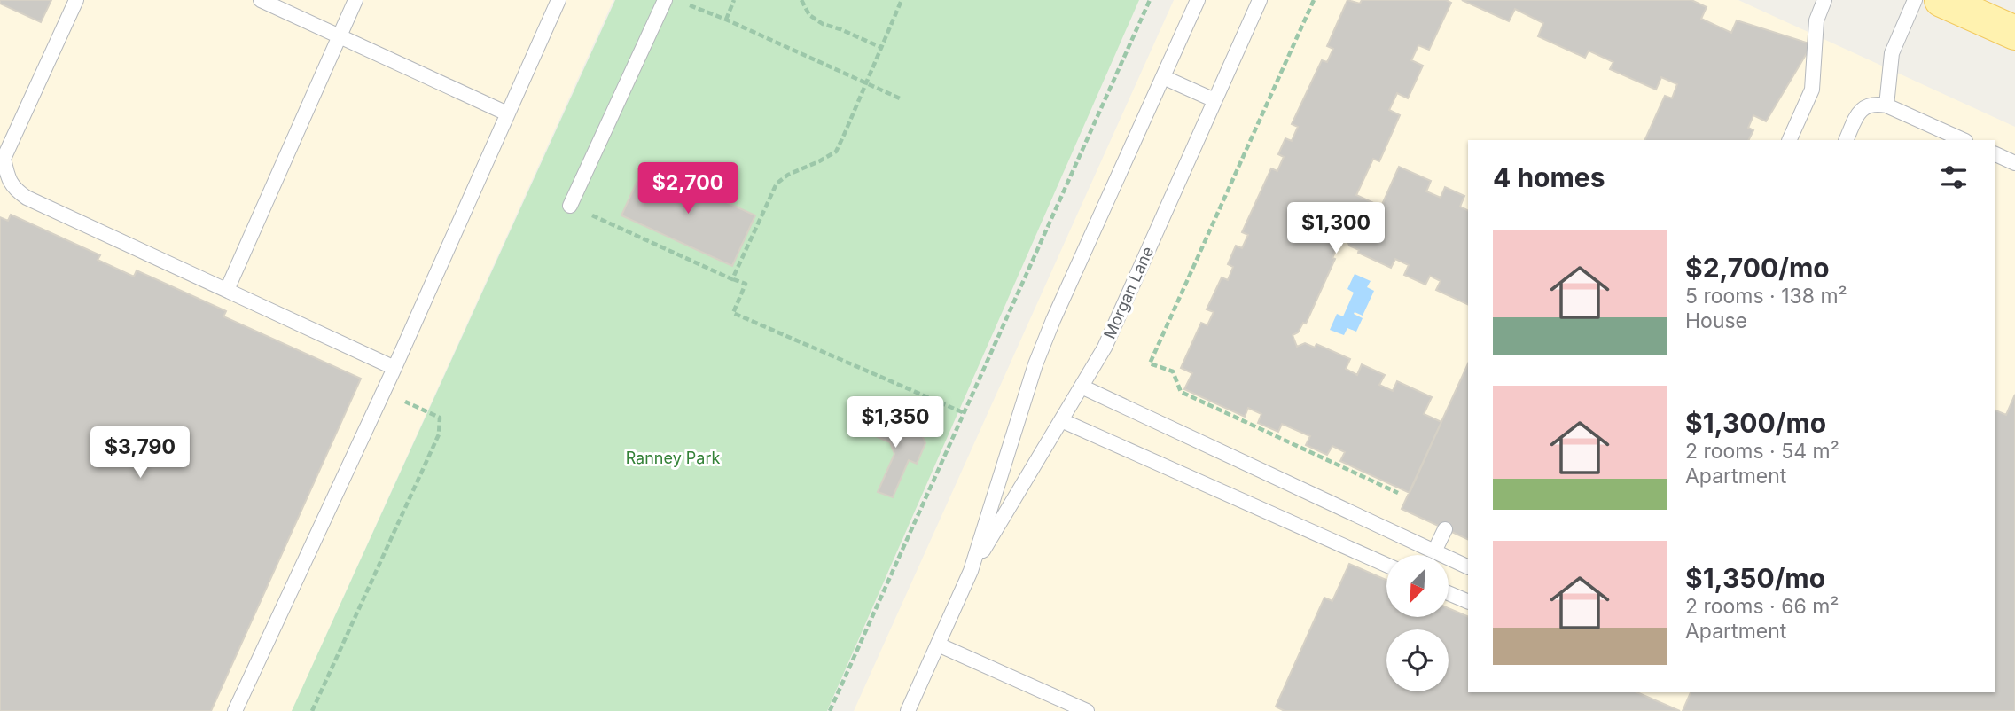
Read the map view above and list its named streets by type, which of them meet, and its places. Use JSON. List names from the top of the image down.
{
  "streets": {
    "lane": ["Morgan Lane"]
  },
  "parks": ["Ranney Park"],
  "north": "bottom left",
  "page": {
    "heading": "4 homes",
    "price": [
      "$2,700",
      "$1,300",
      "$1,350",
      "$3,790"
    ],
    "list": [
      {
        "name": "$2,700/mo",
        "note": "5 rooms · 138 m² · House"
      },
      {
        "name": "$1,300/mo",
        "note": "2 rooms · 54 m² · Apartment"
      },
      {
        "name": "$1,350/mo",
        "note": "2 rooms · 66 m² · Apartment"
      }
    ]
  }
}
